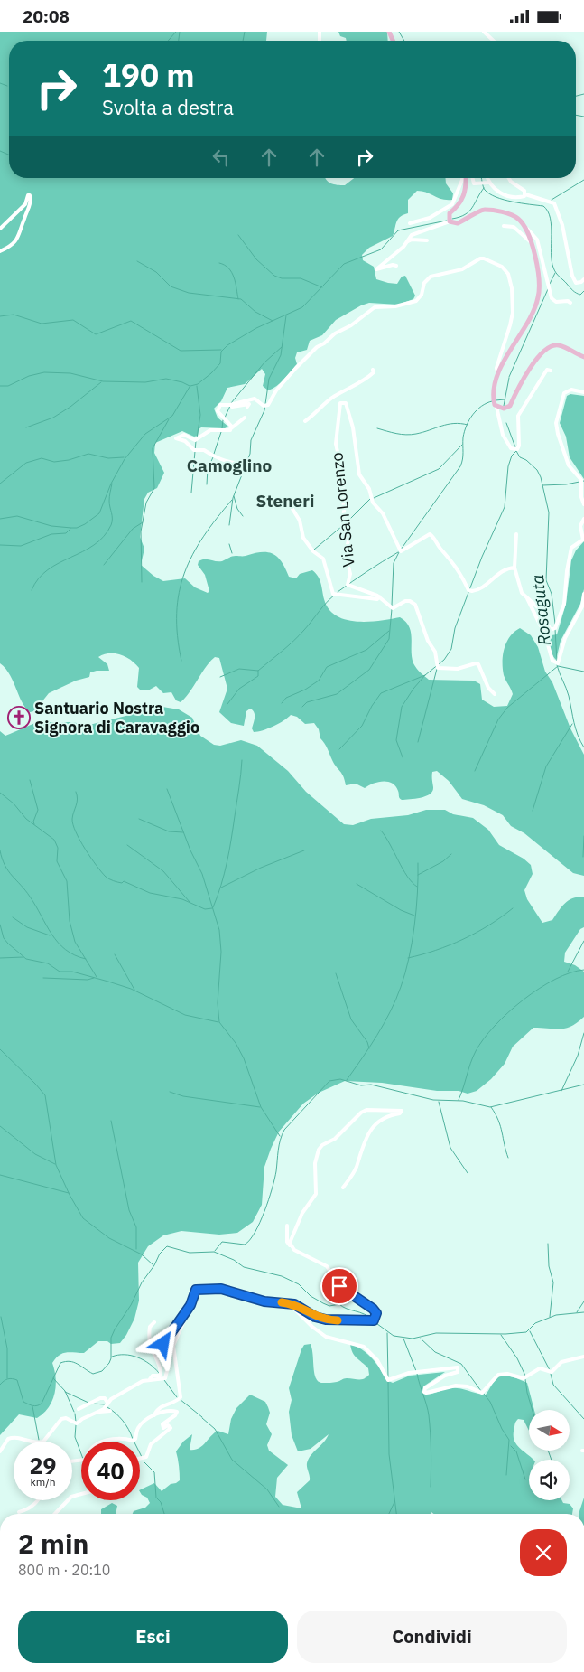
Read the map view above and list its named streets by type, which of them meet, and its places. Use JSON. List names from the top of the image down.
{
  "streets": {
    "street": ["Via San Lorenzo"]
  },
  "districts": ["Camoglino", "Steneri"],
  "water": ["Rosaguta"],
  "places": {
    "church": ["Santuario Nostra Signora di Caravaggio"]
  },
  "north": "right",
  "page": {
    "status": "20:08",
    "turn": ["190 m", "Svolta a destra"],
    "speed": "29 km/h",
    "limit": "40",
    "heading": ["2 min", "800 m · 20:10"],
    "buttons": ["Esci", "Condividi"]
  }
}
